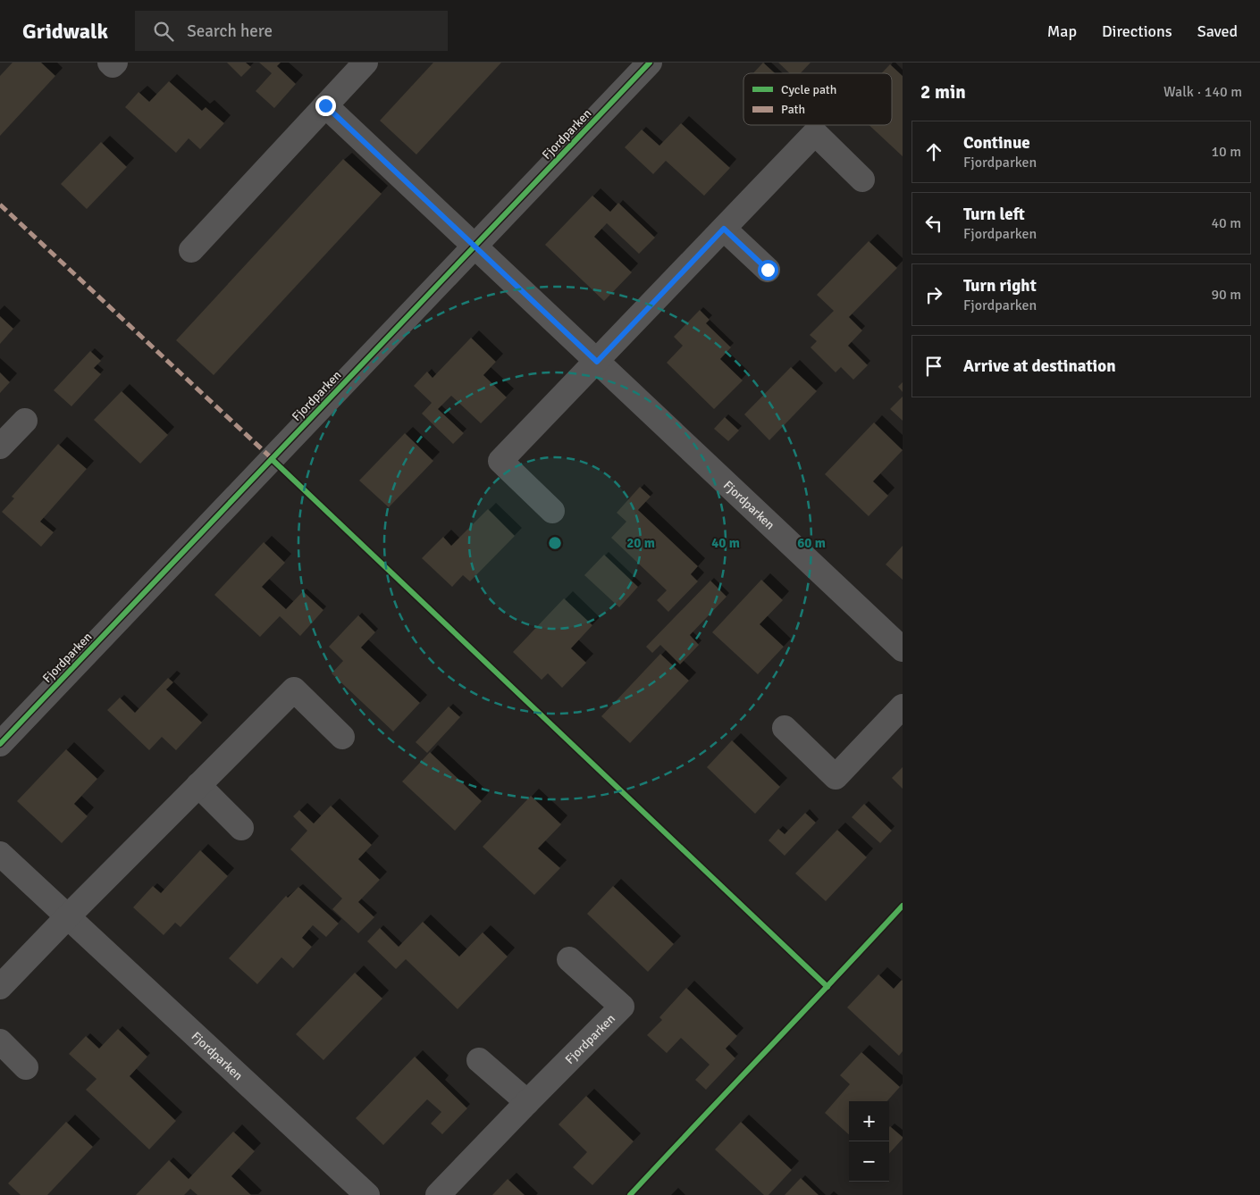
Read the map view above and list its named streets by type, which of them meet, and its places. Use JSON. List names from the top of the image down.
{
  "streets": {
    "street": ["Fjordparken"]
  },
  "legend": ["Cycle path", "Path"],
  "page": {
    "header": "Gridwalk",
    "search": "Search here",
    "nav": ["Map", "Directions", "Saved"],
    "heading": ["2 min", "Walk · 140 m"],
    "list": [
      ["Continue", "Fjordparken", "10 m"],
      ["Turn left", "Fjordparken", "40 m"],
      ["Turn right", "Fjordparken", "90 m"],
      "Arrive at destination"
    ],
    "map_buttons": ["+", "−"]
  },
  "rings": ["20 m", "40 m", "60 m"]
}
